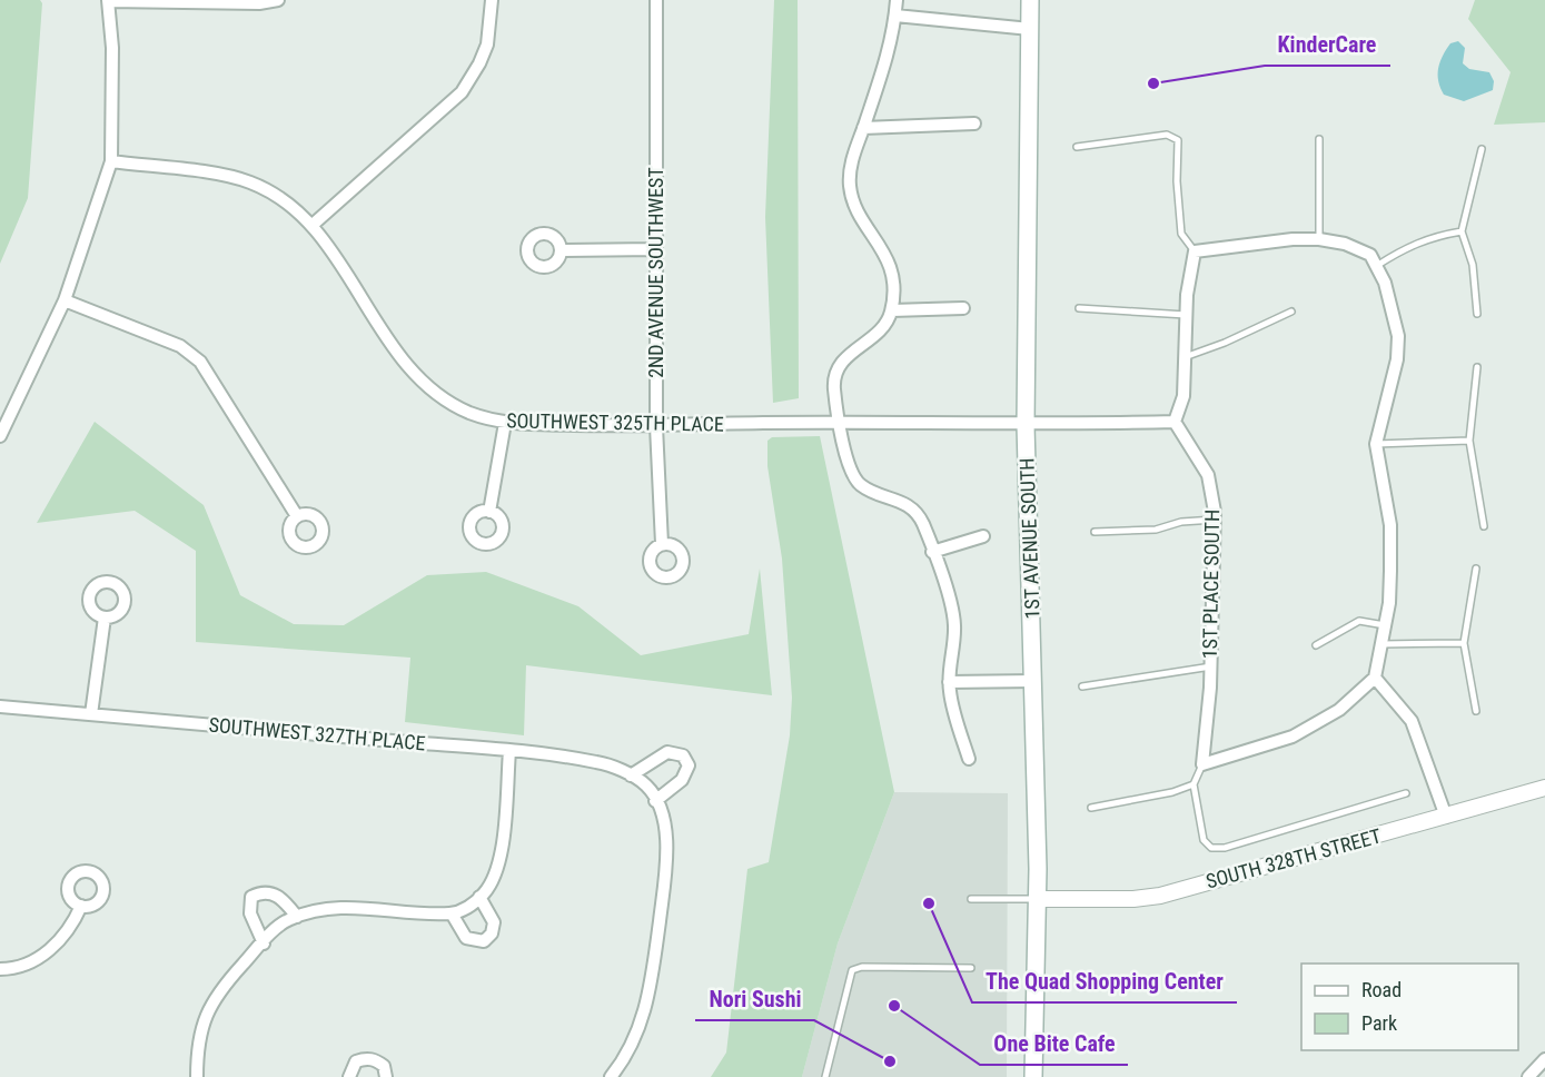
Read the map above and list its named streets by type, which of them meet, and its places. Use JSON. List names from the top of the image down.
{
  "streets": {
    "main road": ["1ST AVENUE SOUTH"],
    "street": [
      "2ND AVENUE SOUTHWEST",
      "SOUTHWEST 325TH PLACE",
      "1ST PLACE SOUTH",
      "SOUTHWEST 327TH PLACE",
      "SOUTH 328TH STREET"
    ]
  },
  "crossings": [
    ["2ND AVENUE SOUTHWEST", "SOUTHWEST 325TH PLACE"],
    ["SOUTHWEST 325TH PLACE", "1ST AVENUE SOUTH"],
    ["SOUTHWEST 325TH PLACE", "1ST PLACE SOUTH"],
    ["1ST AVENUE SOUTH", "SOUTH 328TH STREET"]
  ],
  "places": [
    "KinderCare",
    "The Quad Shopping Center",
    "One Bite Cafe",
    "Nori Sushi"
  ],
  "legend": ["Road", "Park"]
}
